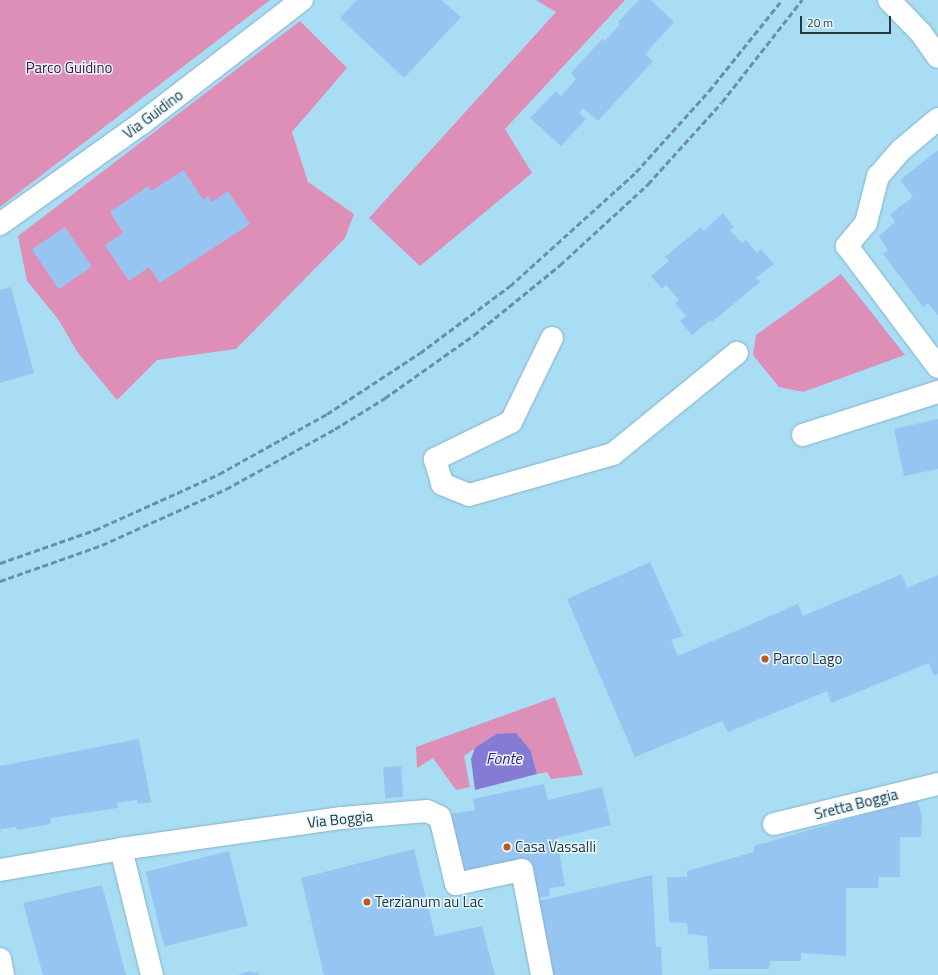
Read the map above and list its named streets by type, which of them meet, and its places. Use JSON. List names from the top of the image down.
{
  "streets": {
    "street": ["Via Guidino", "Sretta Boggia", "Via Boggia"]
  },
  "water": ["Fonte"],
  "parks": ["Parco Guidino"],
  "places": ["Parco Lago", "Casa Vassalli", "Terzianum au Lac"],
  "scale_bar": "20 m"
}
